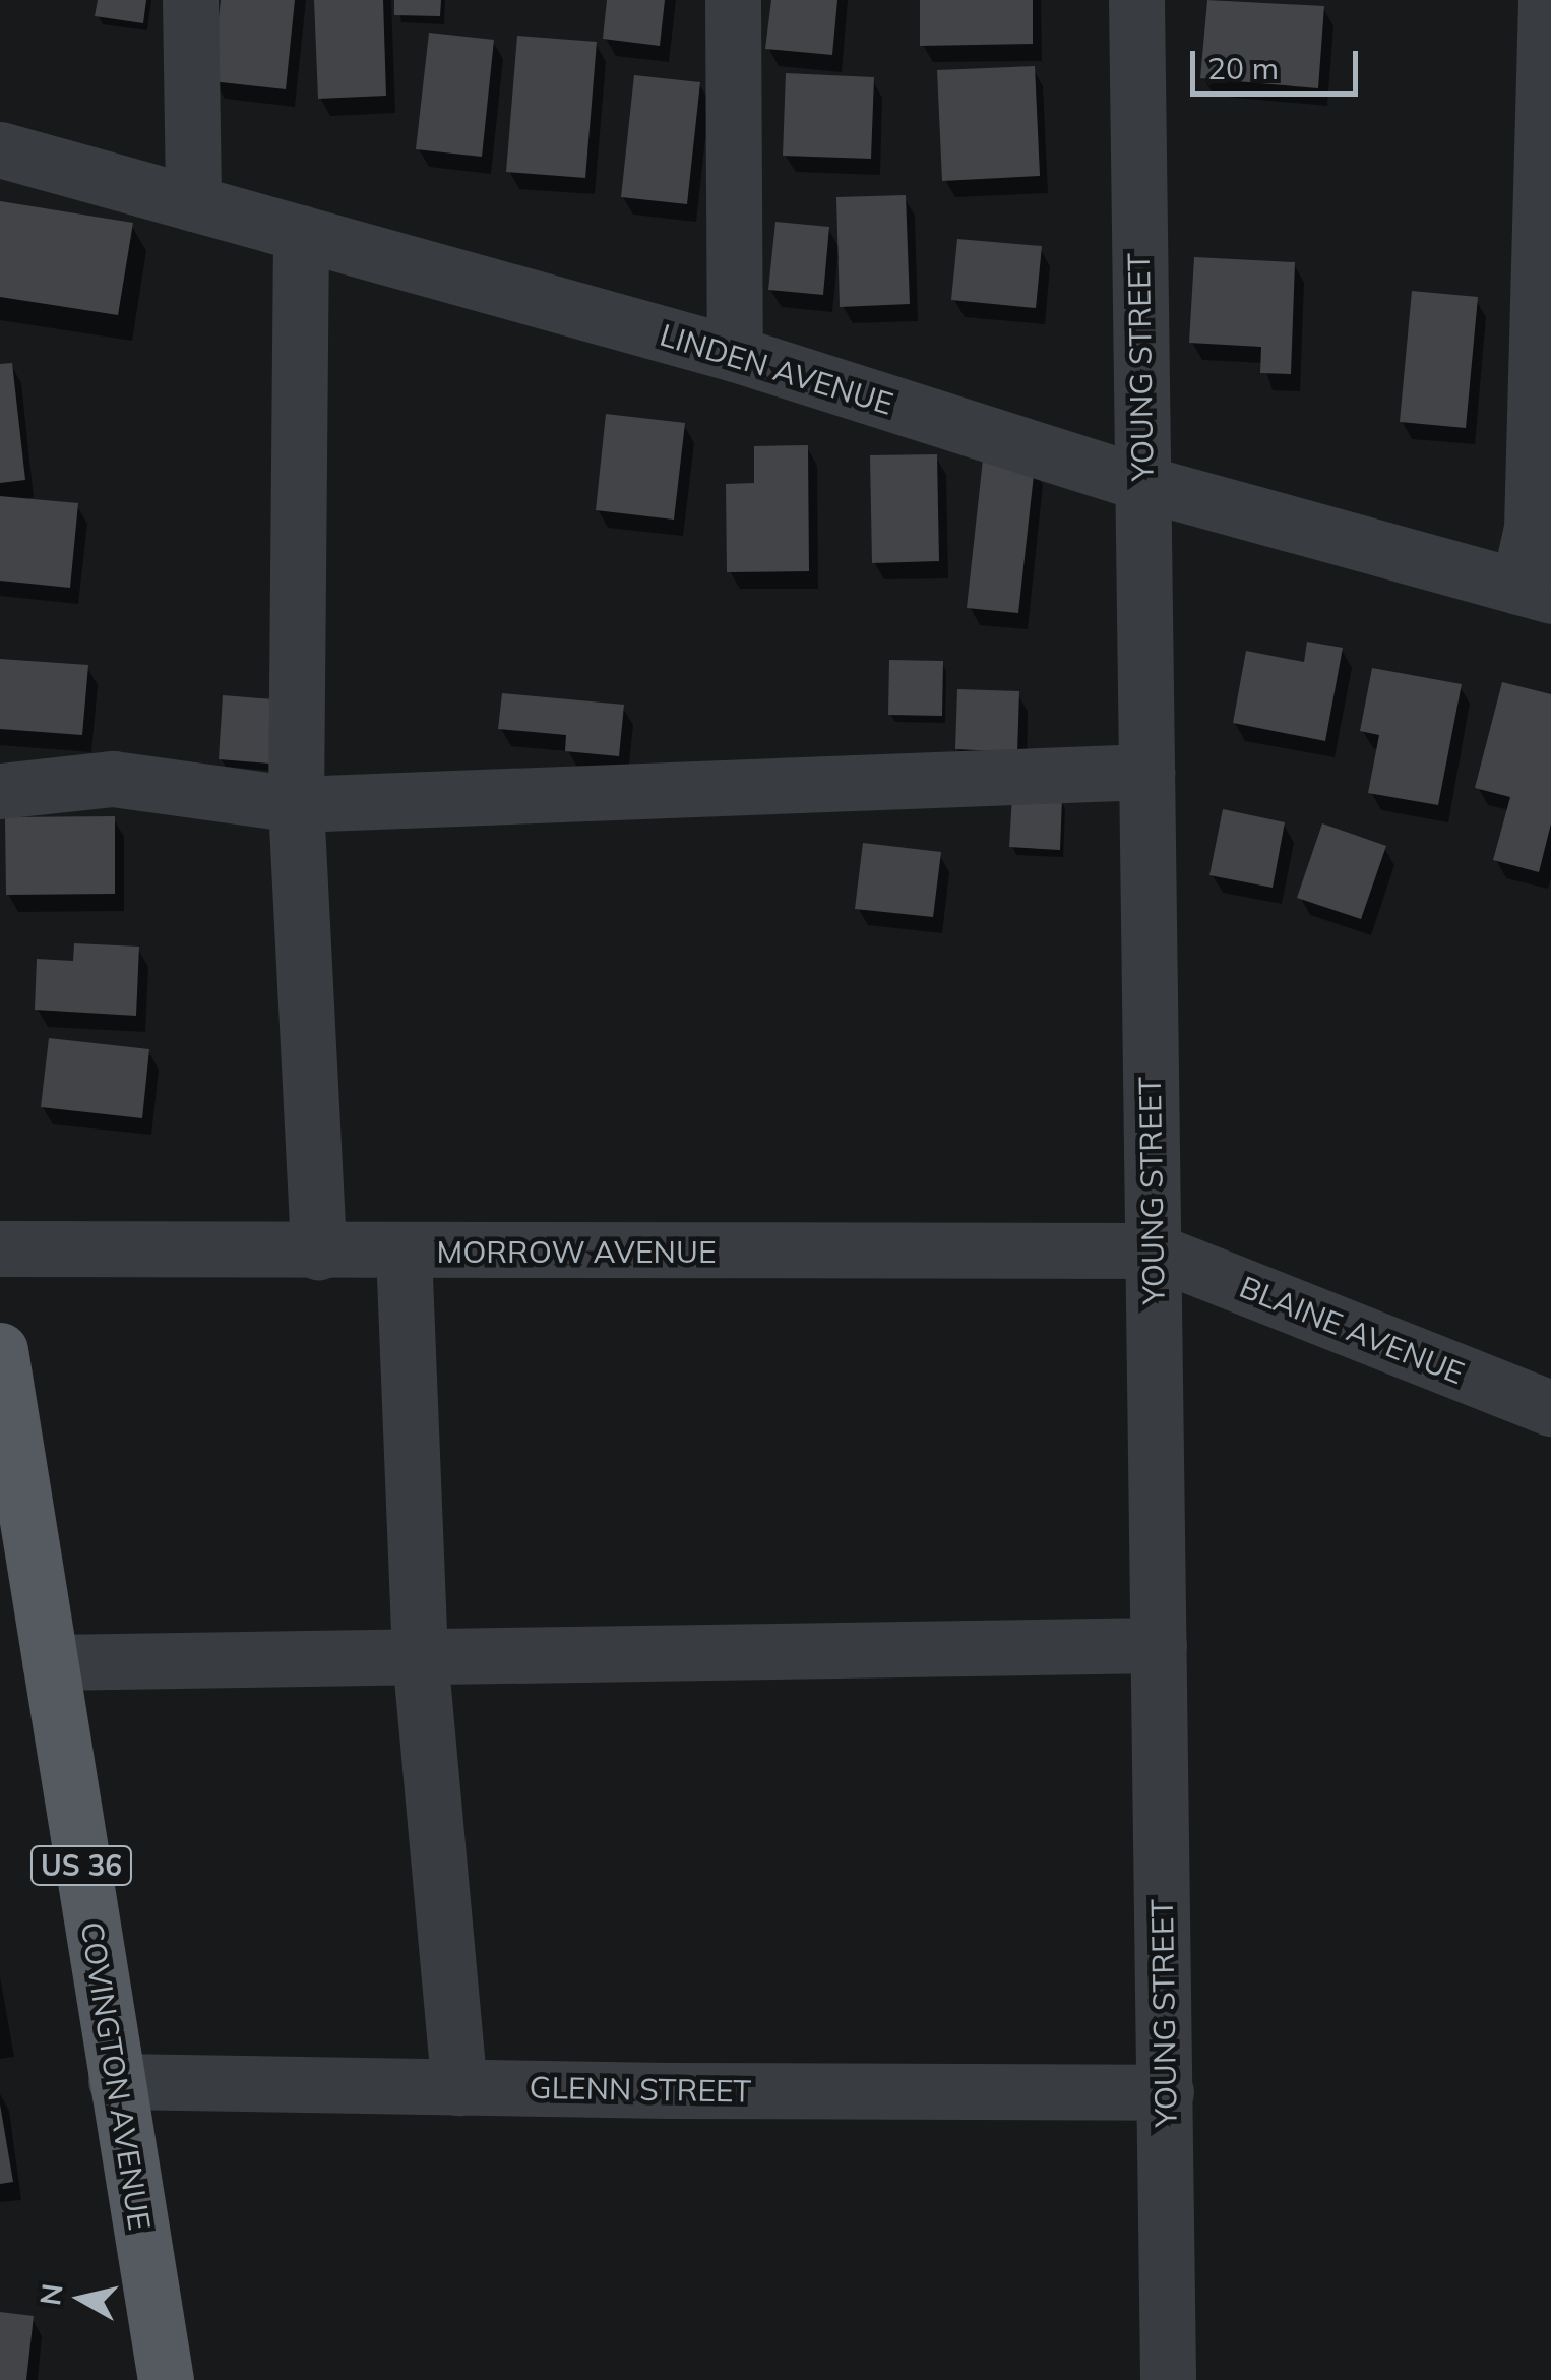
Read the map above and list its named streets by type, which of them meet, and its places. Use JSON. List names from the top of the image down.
{
  "streets": {
    "main road": ["US 36", "COVINGTON AVENUE"],
    "street": [
      "YOUNG STREET",
      "LINDEN AVENUE",
      "MORROW AVENUE",
      "BLAINE AVENUE",
      "GLENN STREET"
    ]
  },
  "crossings": [
    ["YOUNG STREET", "LINDEN AVENUE"],
    ["YOUNG STREET", "MORROW AVENUE"],
    ["YOUNG STREET", "BLAINE AVENUE"],
    ["YOUNG STREET", "GLENN STREET"],
    ["MORROW AVENUE", "BLAINE AVENUE"],
    ["COVINGTON AVENUE", "GLENN STREET"]
  ],
  "scale_bar": "20 m",
  "north": "left"
}
